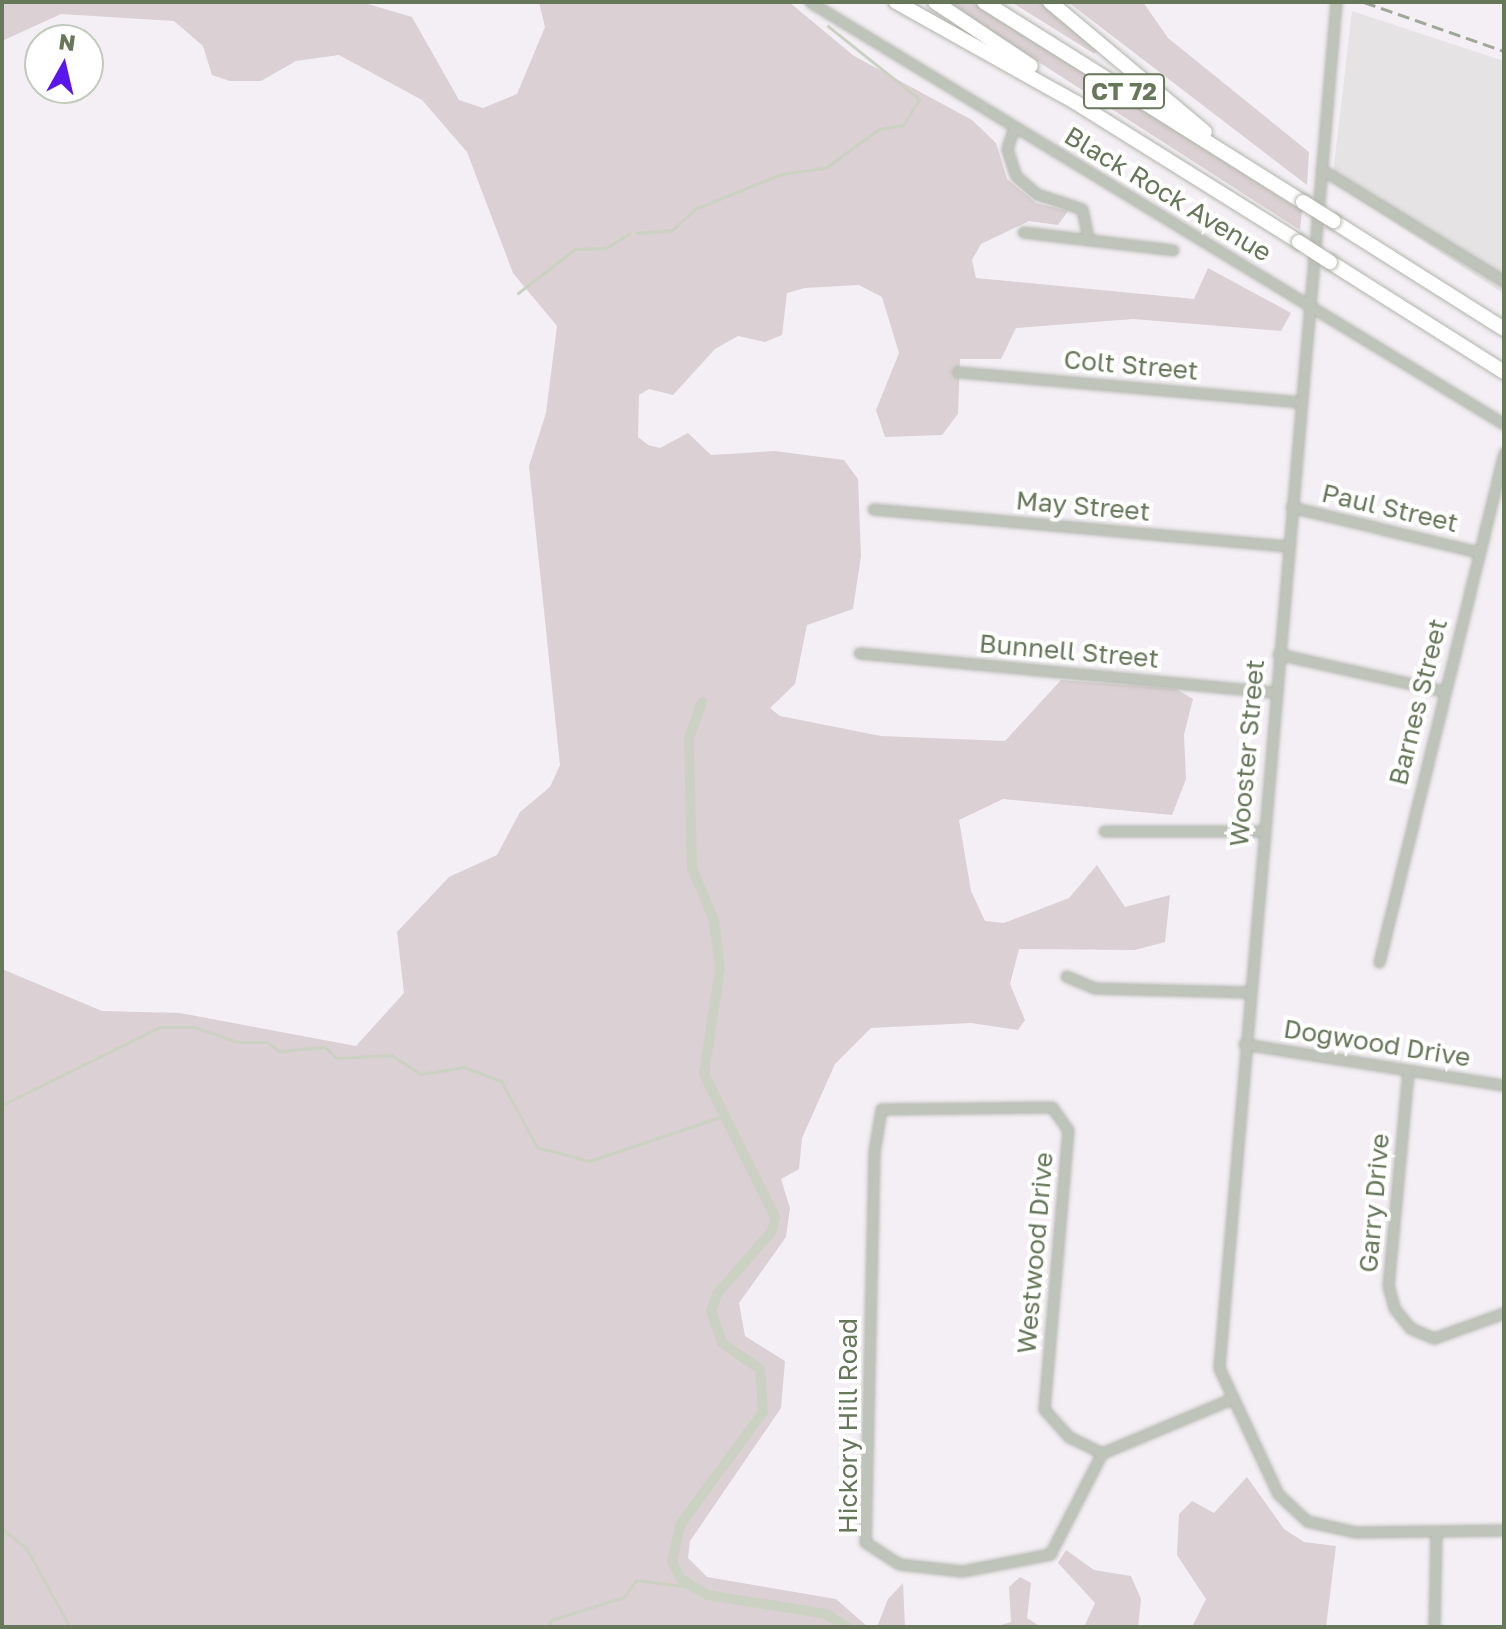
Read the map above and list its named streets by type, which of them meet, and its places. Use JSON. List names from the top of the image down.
{
  "streets": {
    "highway": ["CT 72"],
    "street": [
      "Black Rock Avenue",
      "Colt Street",
      "May Street",
      "Paul Street",
      "Bunnell Street",
      "Barnes Street",
      "Wooster Street",
      "Dogwood Drive",
      "Garry Drive",
      "Westwood Drive",
      "Hickory Hill Road"
    ]
  },
  "crossings": [
    ["Black Rock Avenue", "Wooster Street"],
    ["Colt Street", "Wooster Street"],
    ["May Street", "Wooster Street"],
    ["Paul Street", "Barnes Street"],
    ["Paul Street", "Wooster Street"],
    ["Bunnell Street", "Wooster Street"],
    ["Wooster Street", "Dogwood Drive"],
    ["Dogwood Drive", "Garry Drive"],
    ["Westwood Drive", "Hickory Hill Road"]
  ],
  "north": "top"
}
